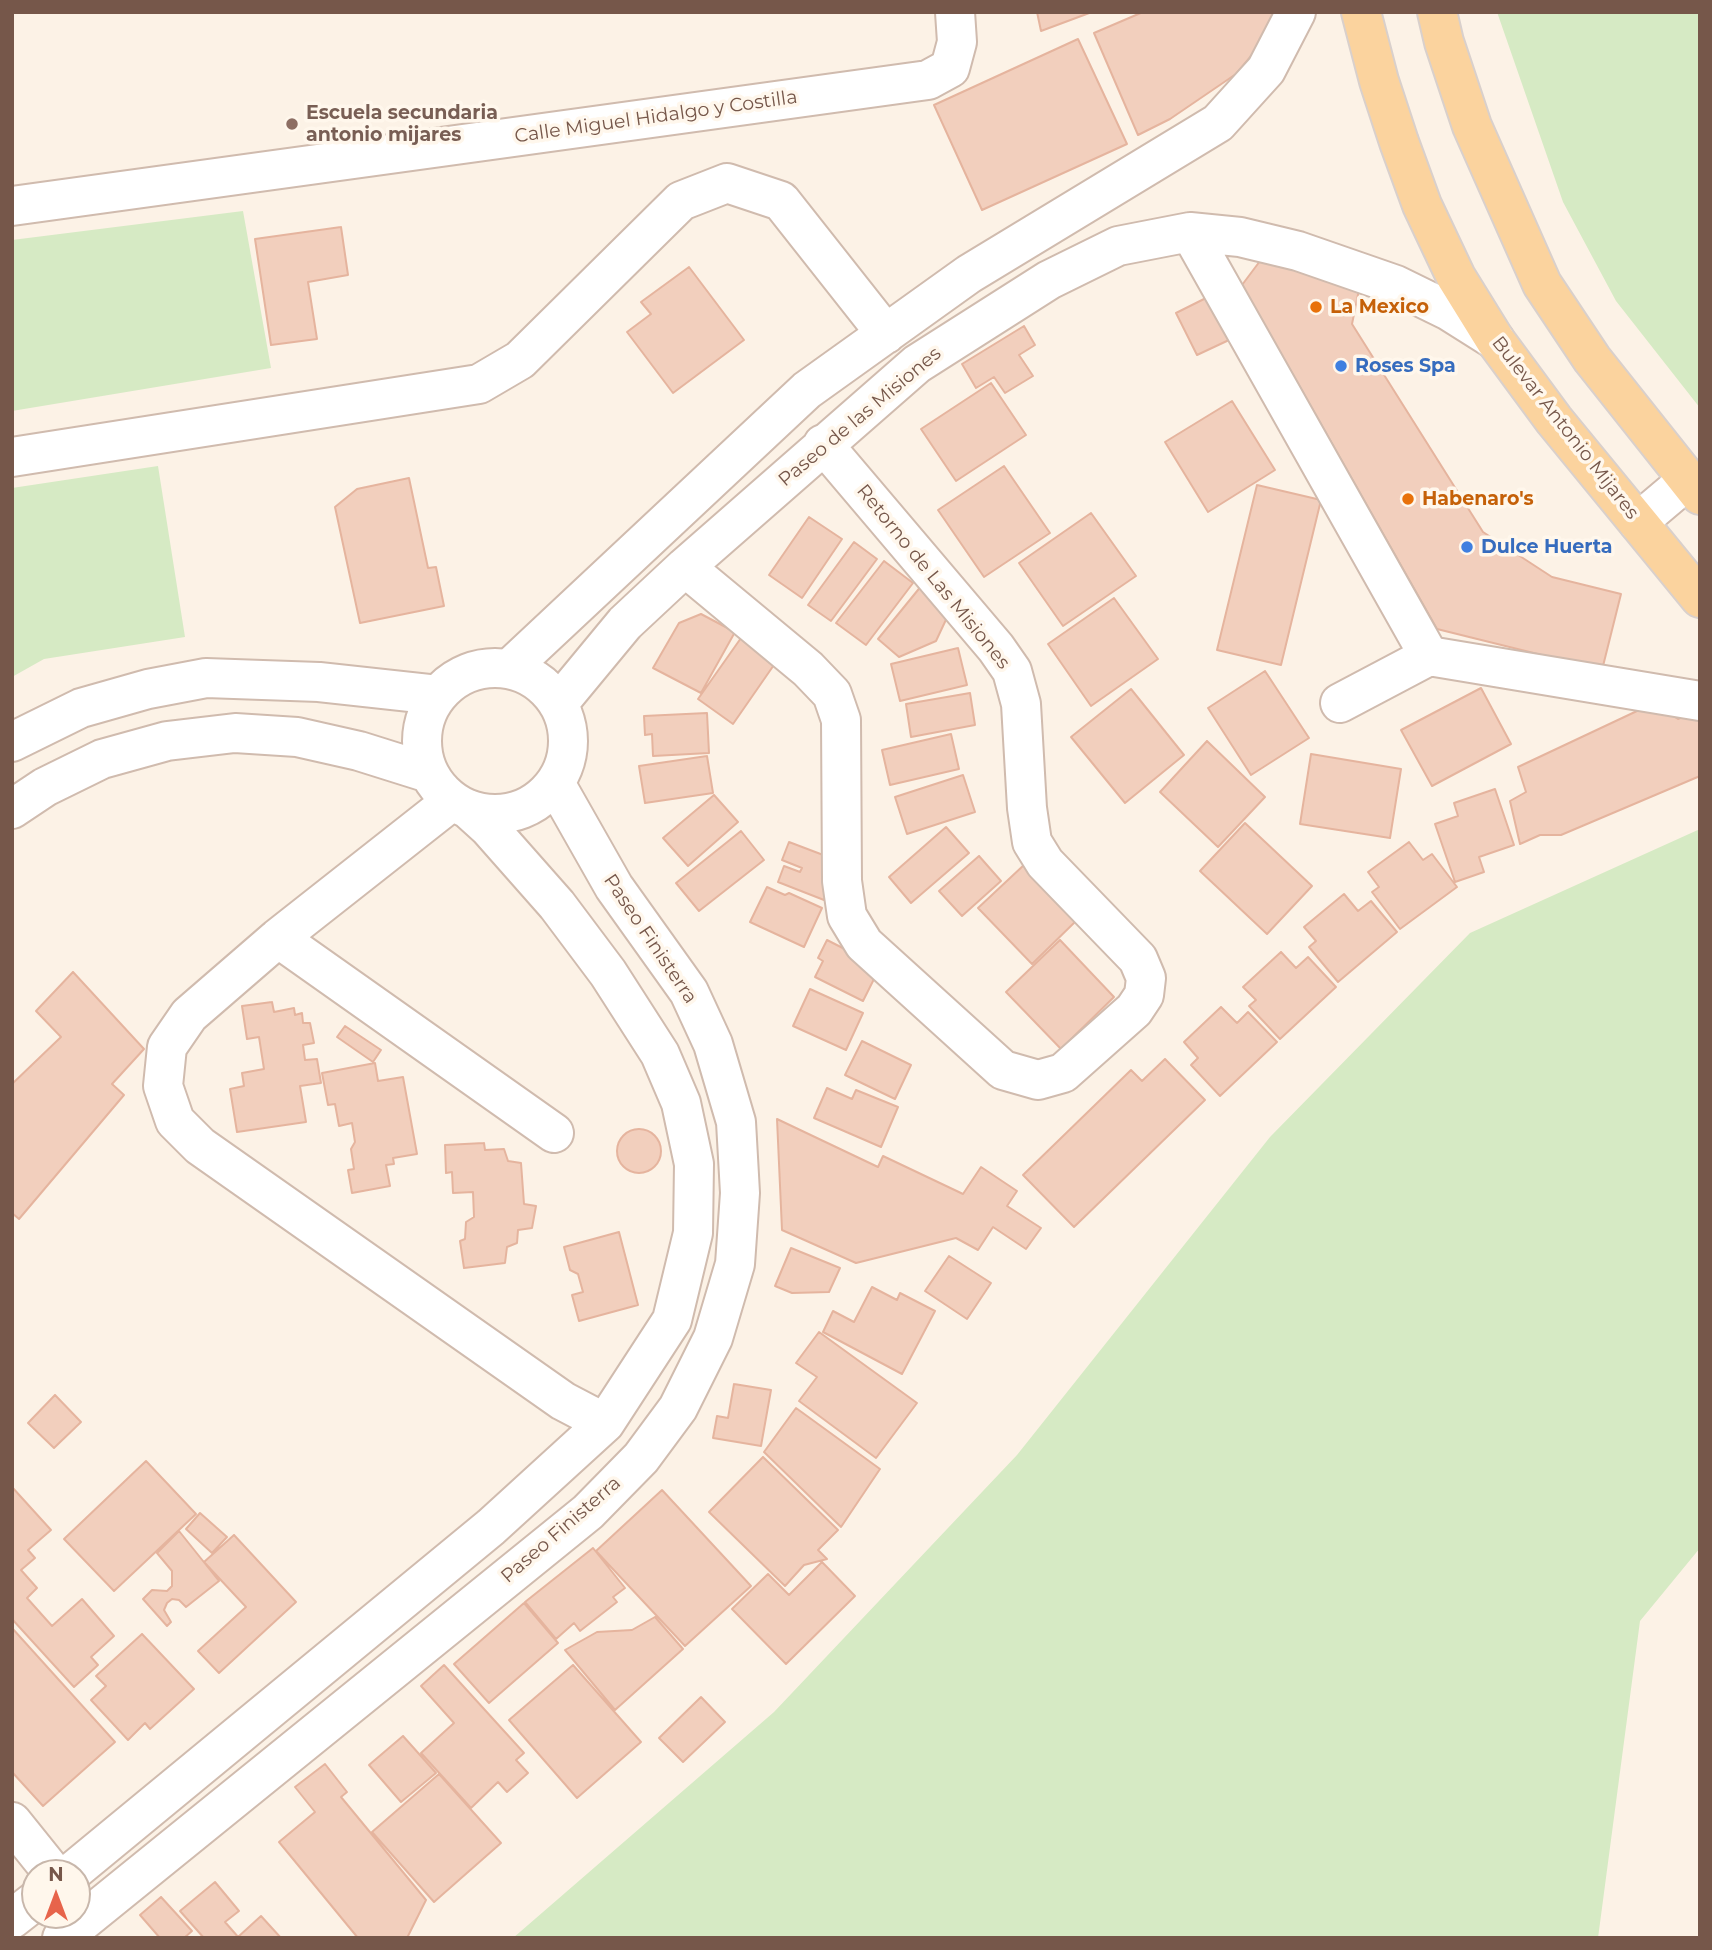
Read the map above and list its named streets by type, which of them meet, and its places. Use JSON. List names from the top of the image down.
{
  "streets": {
    "main road": ["Bulevar Antonio Mijares"],
    "street": [
      "Calle Miguel Hidalgo y Costilla",
      "Paseo de las Misiones",
      "Retorno de Las Misiones",
      "Paseo Finisterra"
    ]
  },
  "crossings": [
    ["Paseo de las Misiones", "Bulevar Antonio Mijares"],
    ["Paseo de las Misiones", "Retorno de Las Misiones"],
    ["Paseo de las Misiones", "Paseo Finisterra"]
  ],
  "places": [
    "Escuela secundaria antonio mijares",
    "La Mexico",
    "Roses Spa",
    "Habenaro's",
    "Dulce Huerta"
  ],
  "north": "top"
}
